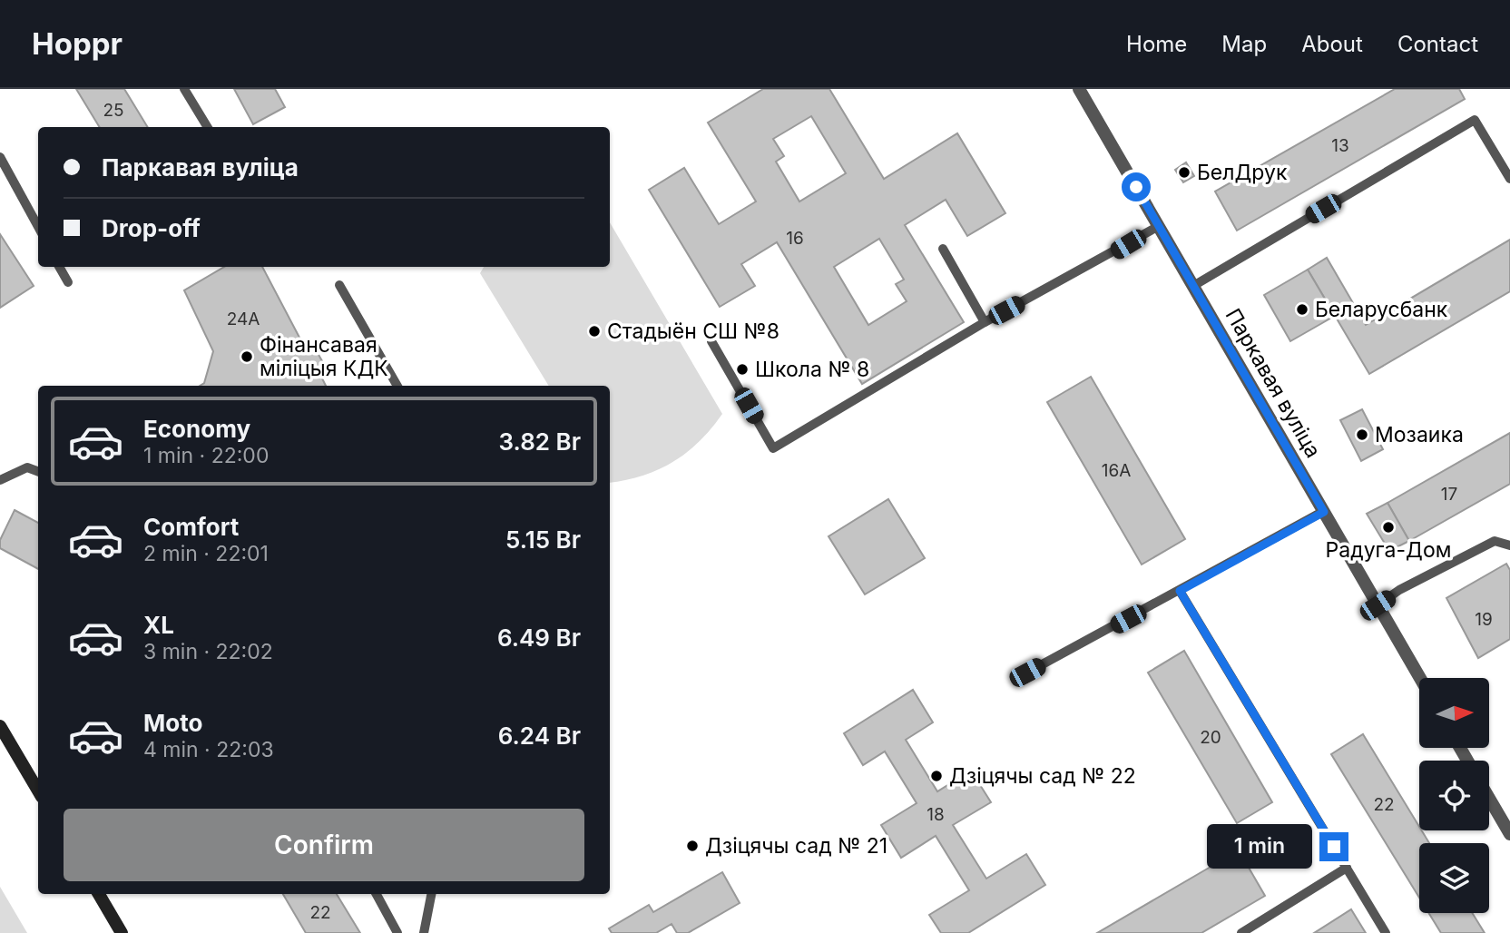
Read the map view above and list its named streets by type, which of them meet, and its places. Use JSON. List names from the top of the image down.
{
  "streets": {
    "street": ["Паркавая вуліца"]
  },
  "places": [
    "БелДрук",
    "Беларусбанк",
    "Стадыён СШ №8",
    "Фінансавая міліцыя КДК",
    "Школа № 8",
    "Мозаика",
    "Радуга-Дом",
    "Дзіцячы сад № 22",
    "Дзіцячы сад № 21"
  ],
  "house_numbers": [
    "25",
    "13",
    "16",
    "24А",
    "16А",
    "17",
    "19",
    "20",
    "22",
    "18",
    "22"
  ],
  "north": "right",
  "page": {
    "header": "Hoppr",
    "nav": [
      "Home",
      "Map",
      "About",
      "Contact"
    ],
    "banner": ["Паркавая вуліца", "Drop-off"],
    "list": [
      {
        "name": "Economy",
        "note": "1 min · 22:00",
        "value": "3.82 Br"
      },
      {
        "name": "Comfort",
        "note": "2 min · 22:01",
        "value": "5.15 Br"
      },
      {
        "name": "XL",
        "note": "3 min · 22:02",
        "value": "6.49 Br"
      },
      {
        "name": "Moto",
        "note": "4 min · 22:03",
        "value": "6.24 Br"
      }
    ],
    "buttons": "Confirm",
    "bubble": "1 min"
  }
}
